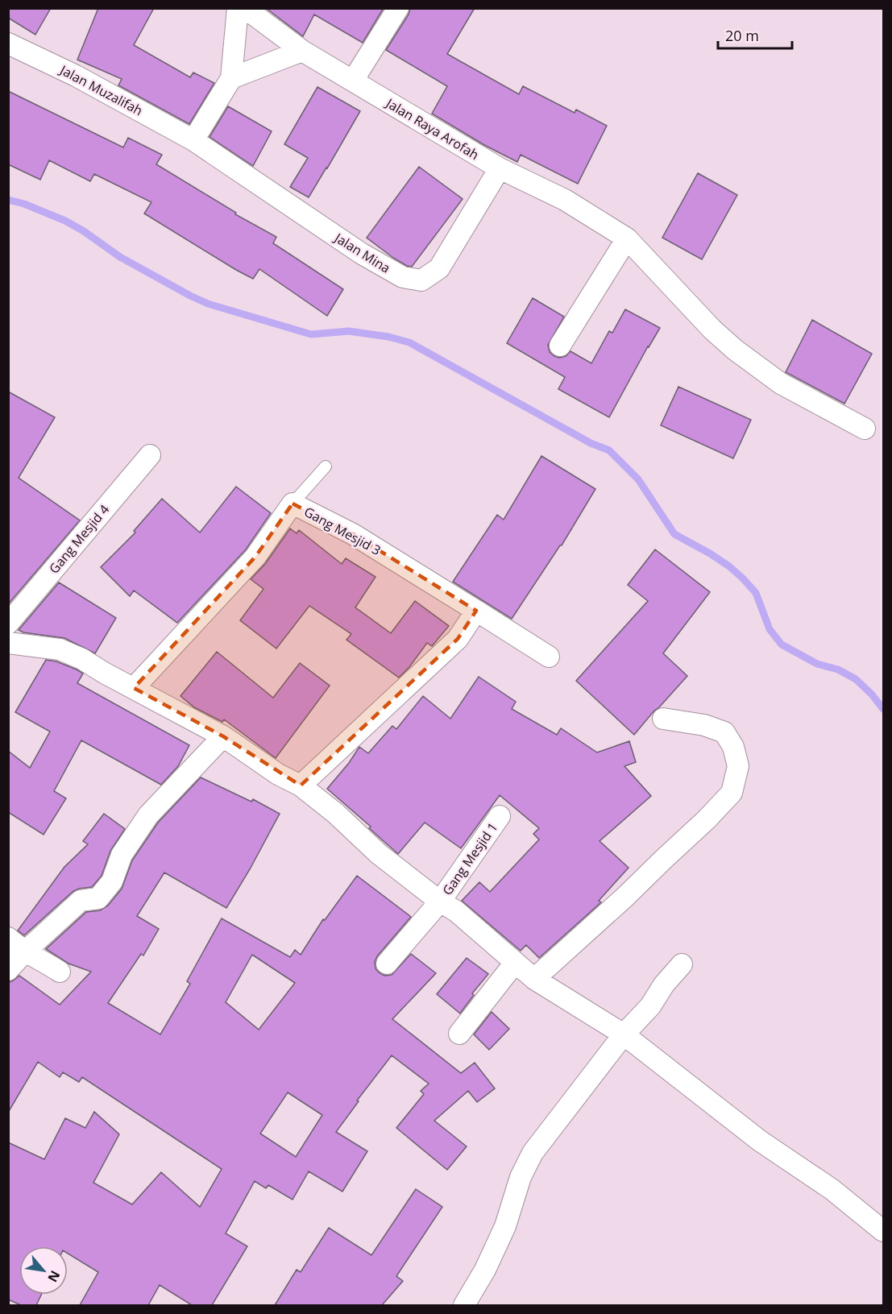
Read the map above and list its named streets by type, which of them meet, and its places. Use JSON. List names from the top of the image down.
{
  "streets": {
    "street": [
      "Jalan Muzalifah",
      "Jalan Raya Arofah",
      "Jalan Mina",
      "Gang Mesjid 3",
      "Gang Mesjid 4",
      "Gang Mesjid 1"
    ]
  },
  "crossings": [
    ["Jalan Muzalifah", "Jalan Mina"],
    ["Jalan Raya Arofah", "Jalan Mina"]
  ],
  "scale_bar": "20 m",
  "north": "bottom right"
}
